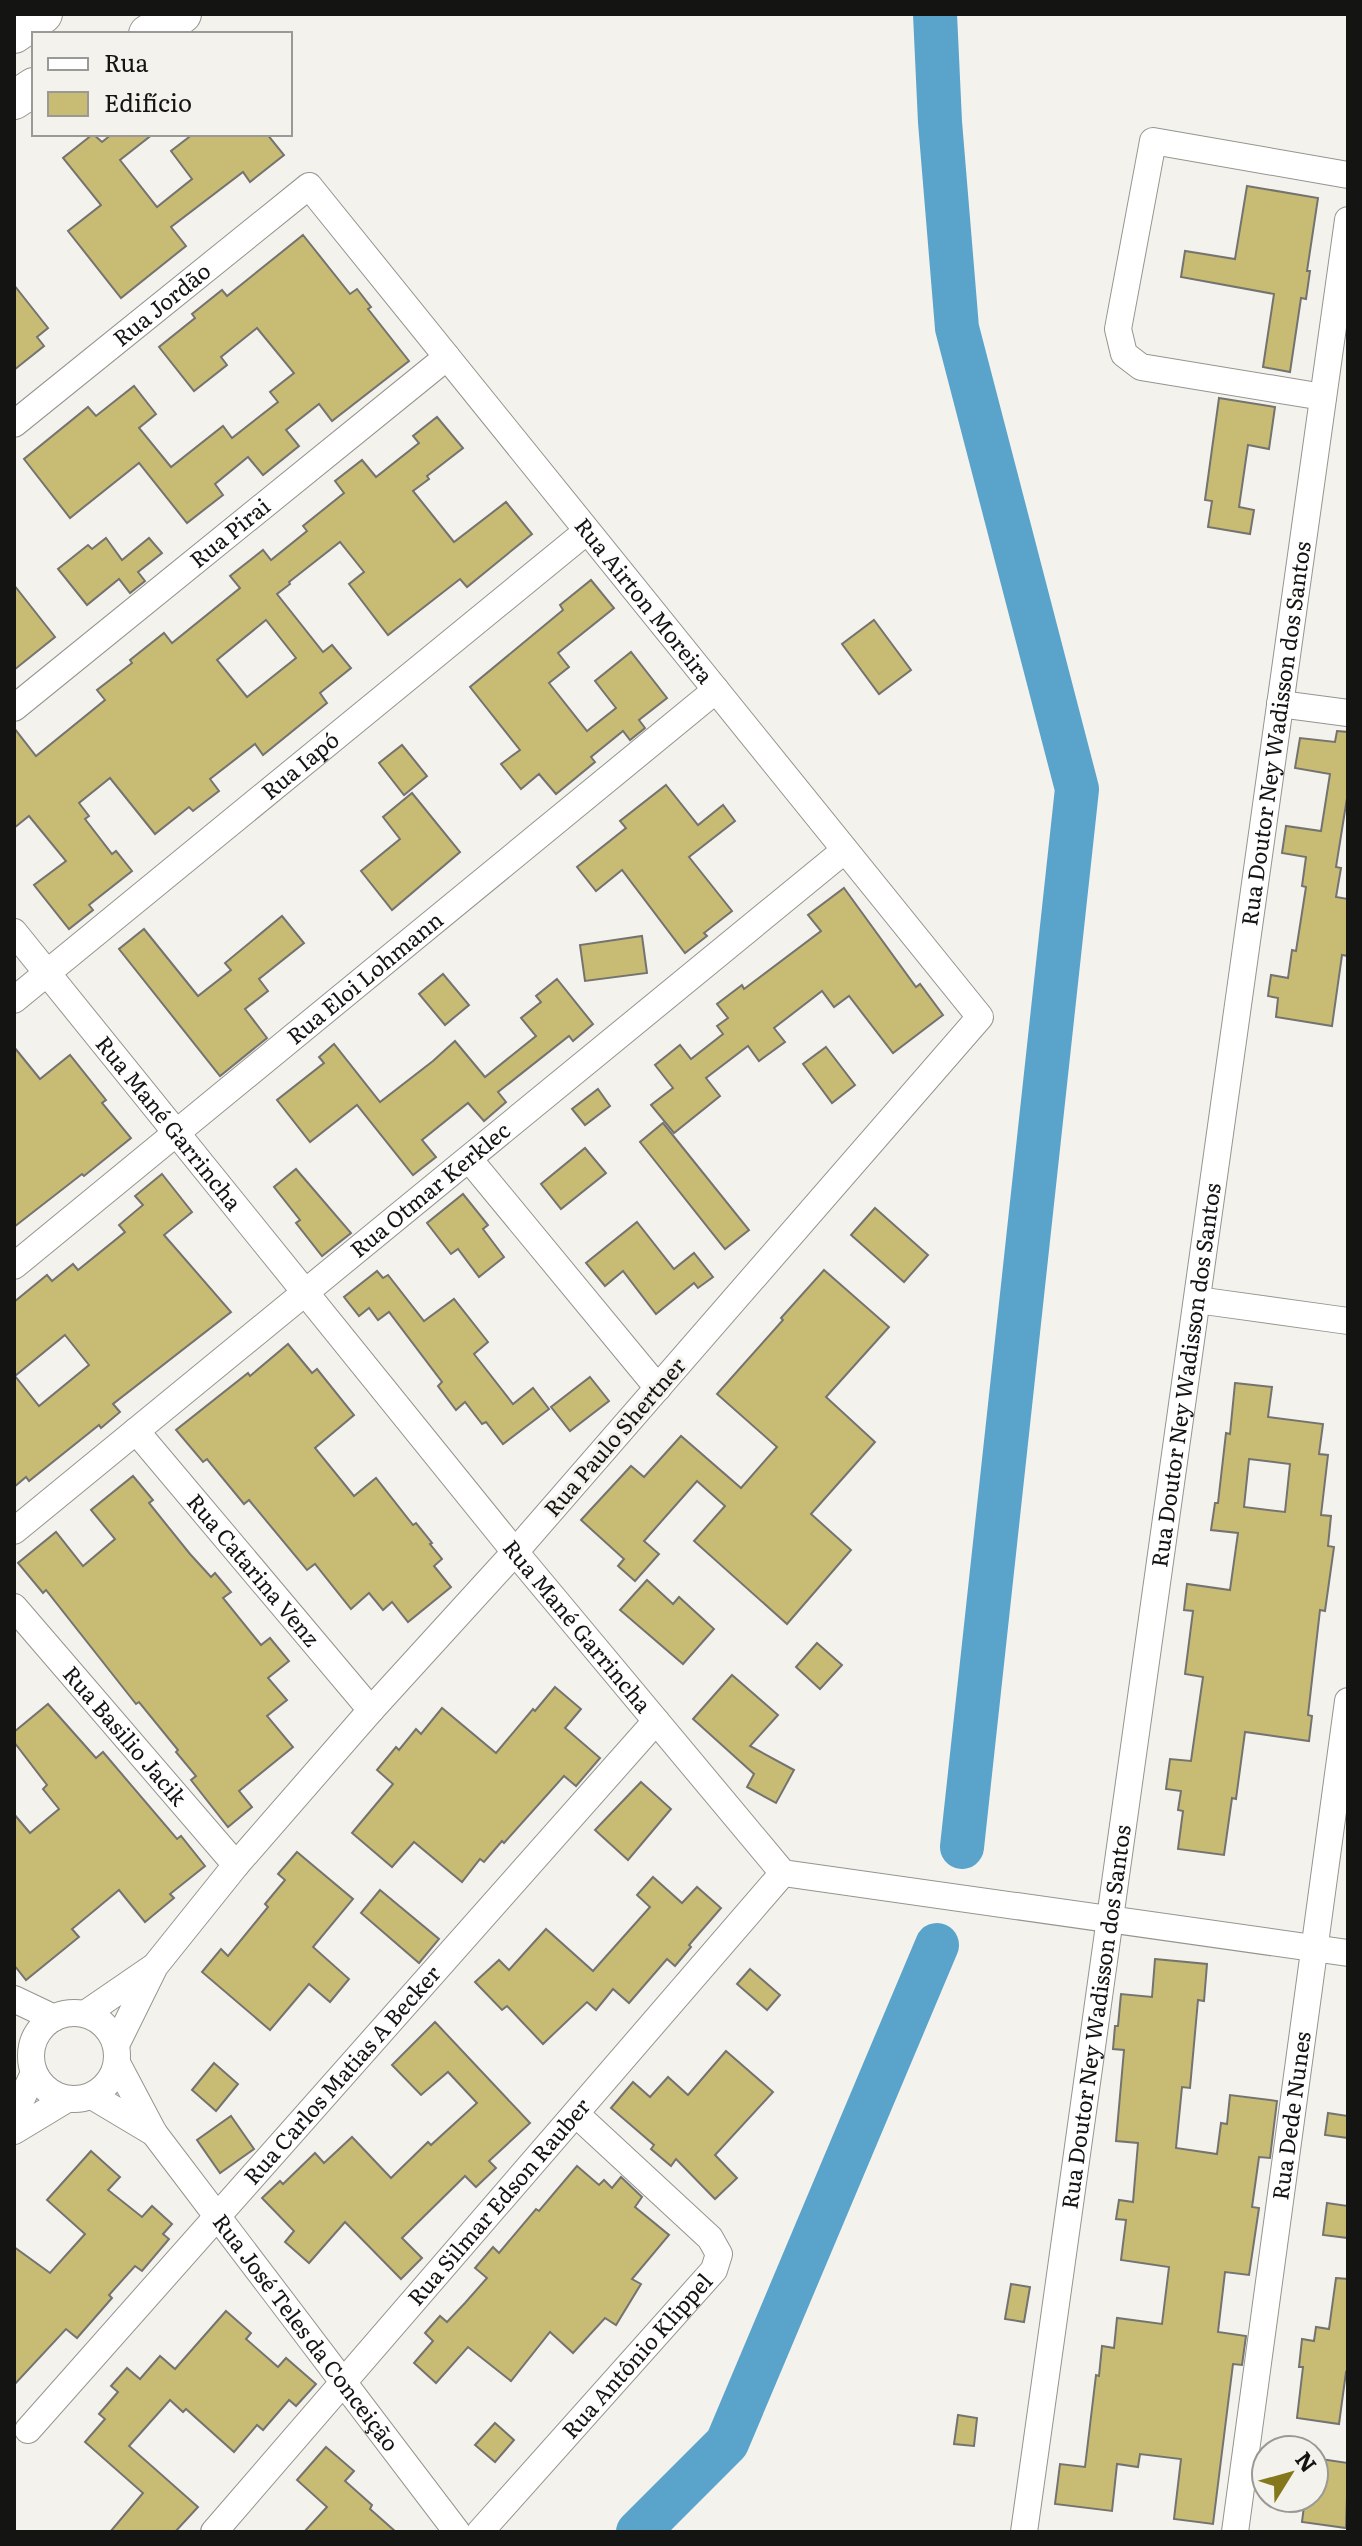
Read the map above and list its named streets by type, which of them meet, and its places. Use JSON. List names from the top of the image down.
{
  "streets": {
    "street": [
      "Rua Jordão",
      "Rua Pirai",
      "Rua Airton Moreira",
      "Rua Doutor Ney Wadisson dos Santos",
      "Rua Iapó",
      "Rua Eloi Lohmann",
      "Rua Mané Garrincha",
      "Rua Otmar Kerklec",
      "Rua Paulo Shertner",
      "Rua Catarina Venz",
      "Rua Basilio Jacik",
      "Rua Carlos Matias A Becker",
      "Rua Dede Nunes",
      "Rua Silmar Edson Rauber",
      "Rua José Teles da Conceição",
      "Rua Antônio Klippel"
    ]
  },
  "crossings": [
    ["Rua Jordão", "Rua Airton Moreira"],
    ["Rua Pirai", "Rua Airton Moreira"],
    ["Rua Airton Moreira", "Rua Iapó"],
    ["Rua Airton Moreira", "Rua Eloi Lohmann"],
    ["Rua Airton Moreira", "Rua Otmar Kerklec"],
    ["Rua Airton Moreira", "Rua Paulo Shertner"],
    ["Rua Iapó", "Rua Mané Garrincha"],
    ["Rua Eloi Lohmann", "Rua Mané Garrincha"],
    ["Rua Mané Garrincha", "Rua Otmar Kerklec"],
    ["Rua Mané Garrincha", "Rua Paulo Shertner"],
    ["Rua Mané Garrincha", "Rua Carlos Matias A Becker"],
    ["Rua Mané Garrincha", "Rua Silmar Edson Rauber"],
    ["Rua Otmar Kerklec", "Rua Catarina Venz"],
    ["Rua Paulo Shertner", "Rua Catarina Venz"],
    ["Rua Paulo Shertner", "Rua Basilio Jacik"],
    ["Rua Paulo Shertner", "Rua José Teles da Conceição"],
    ["Rua Carlos Matias A Becker", "Rua José Teles da Conceição"],
    ["Rua Silmar Edson Rauber", "Rua José Teles da Conceição"],
    ["Rua Silmar Edson Rauber", "Rua Antônio Klippel"]
  ],
  "legend": ["Rua", "Edifício"],
  "north": "top right"
}
